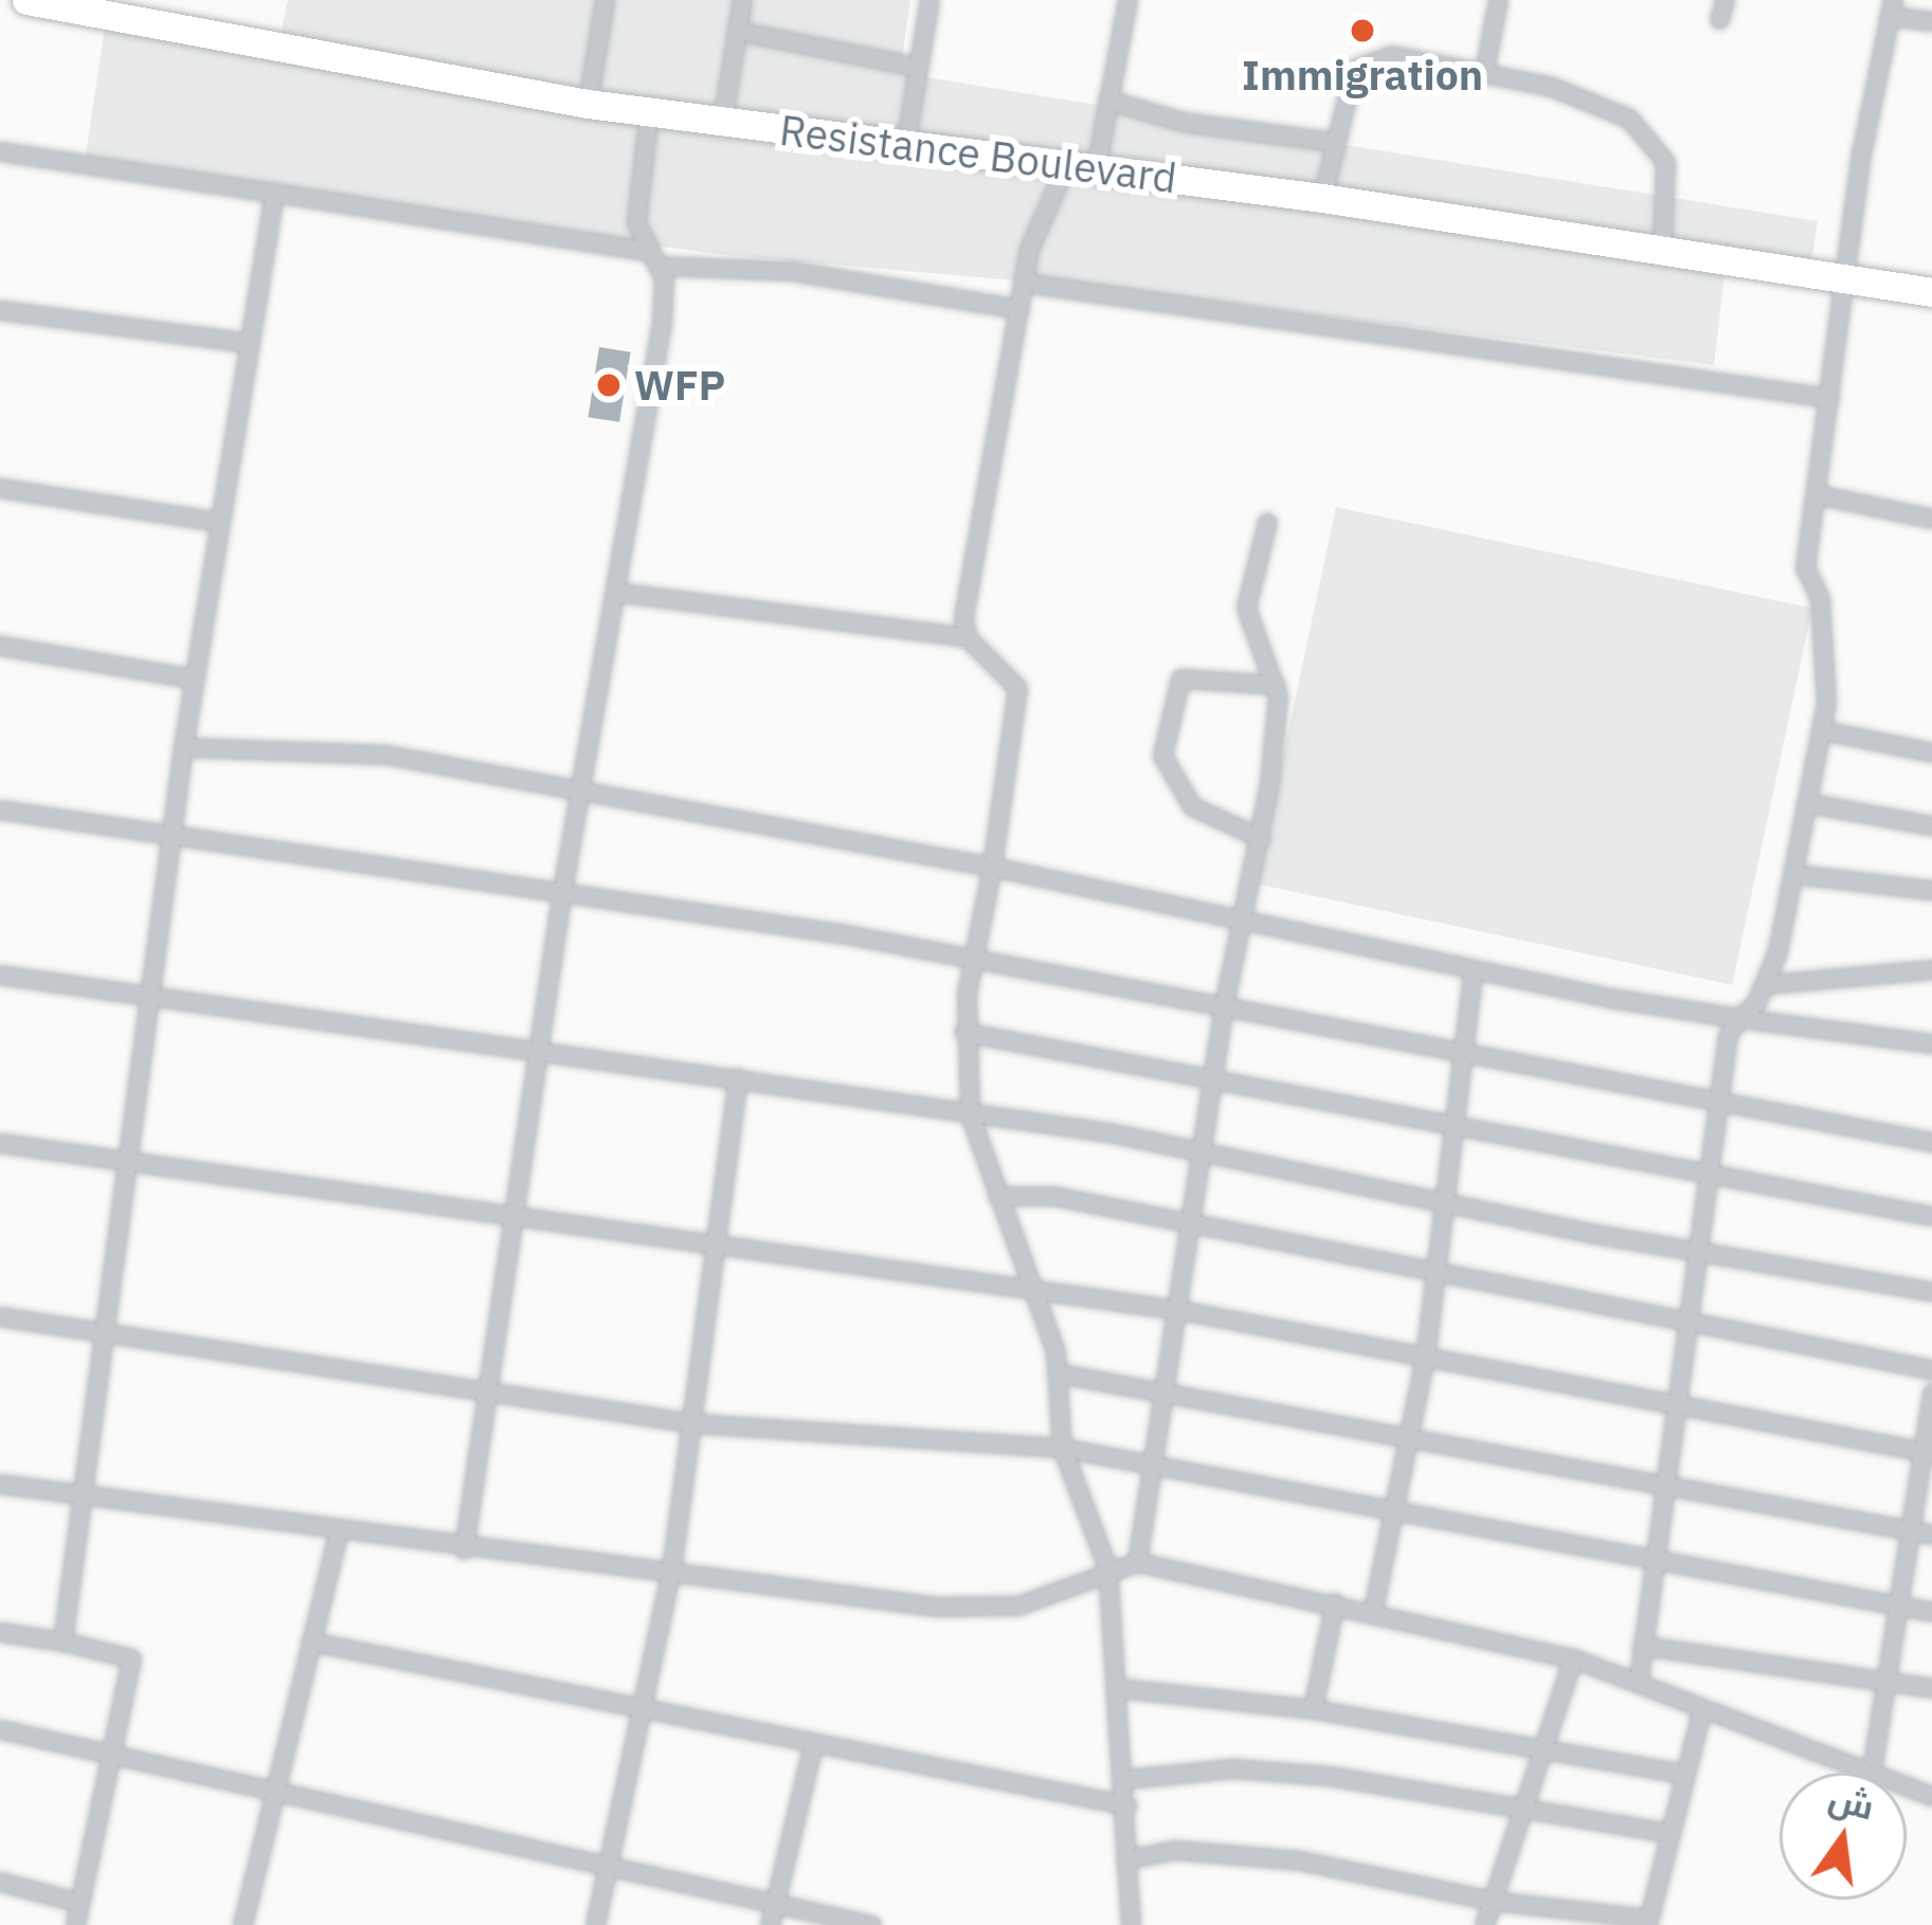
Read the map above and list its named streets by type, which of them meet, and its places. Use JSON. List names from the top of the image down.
{
  "streets": {
    "highway": ["Resistance Boulevard"]
  },
  "places": ["Immigration", "WFP"],
  "north": "top"
}
